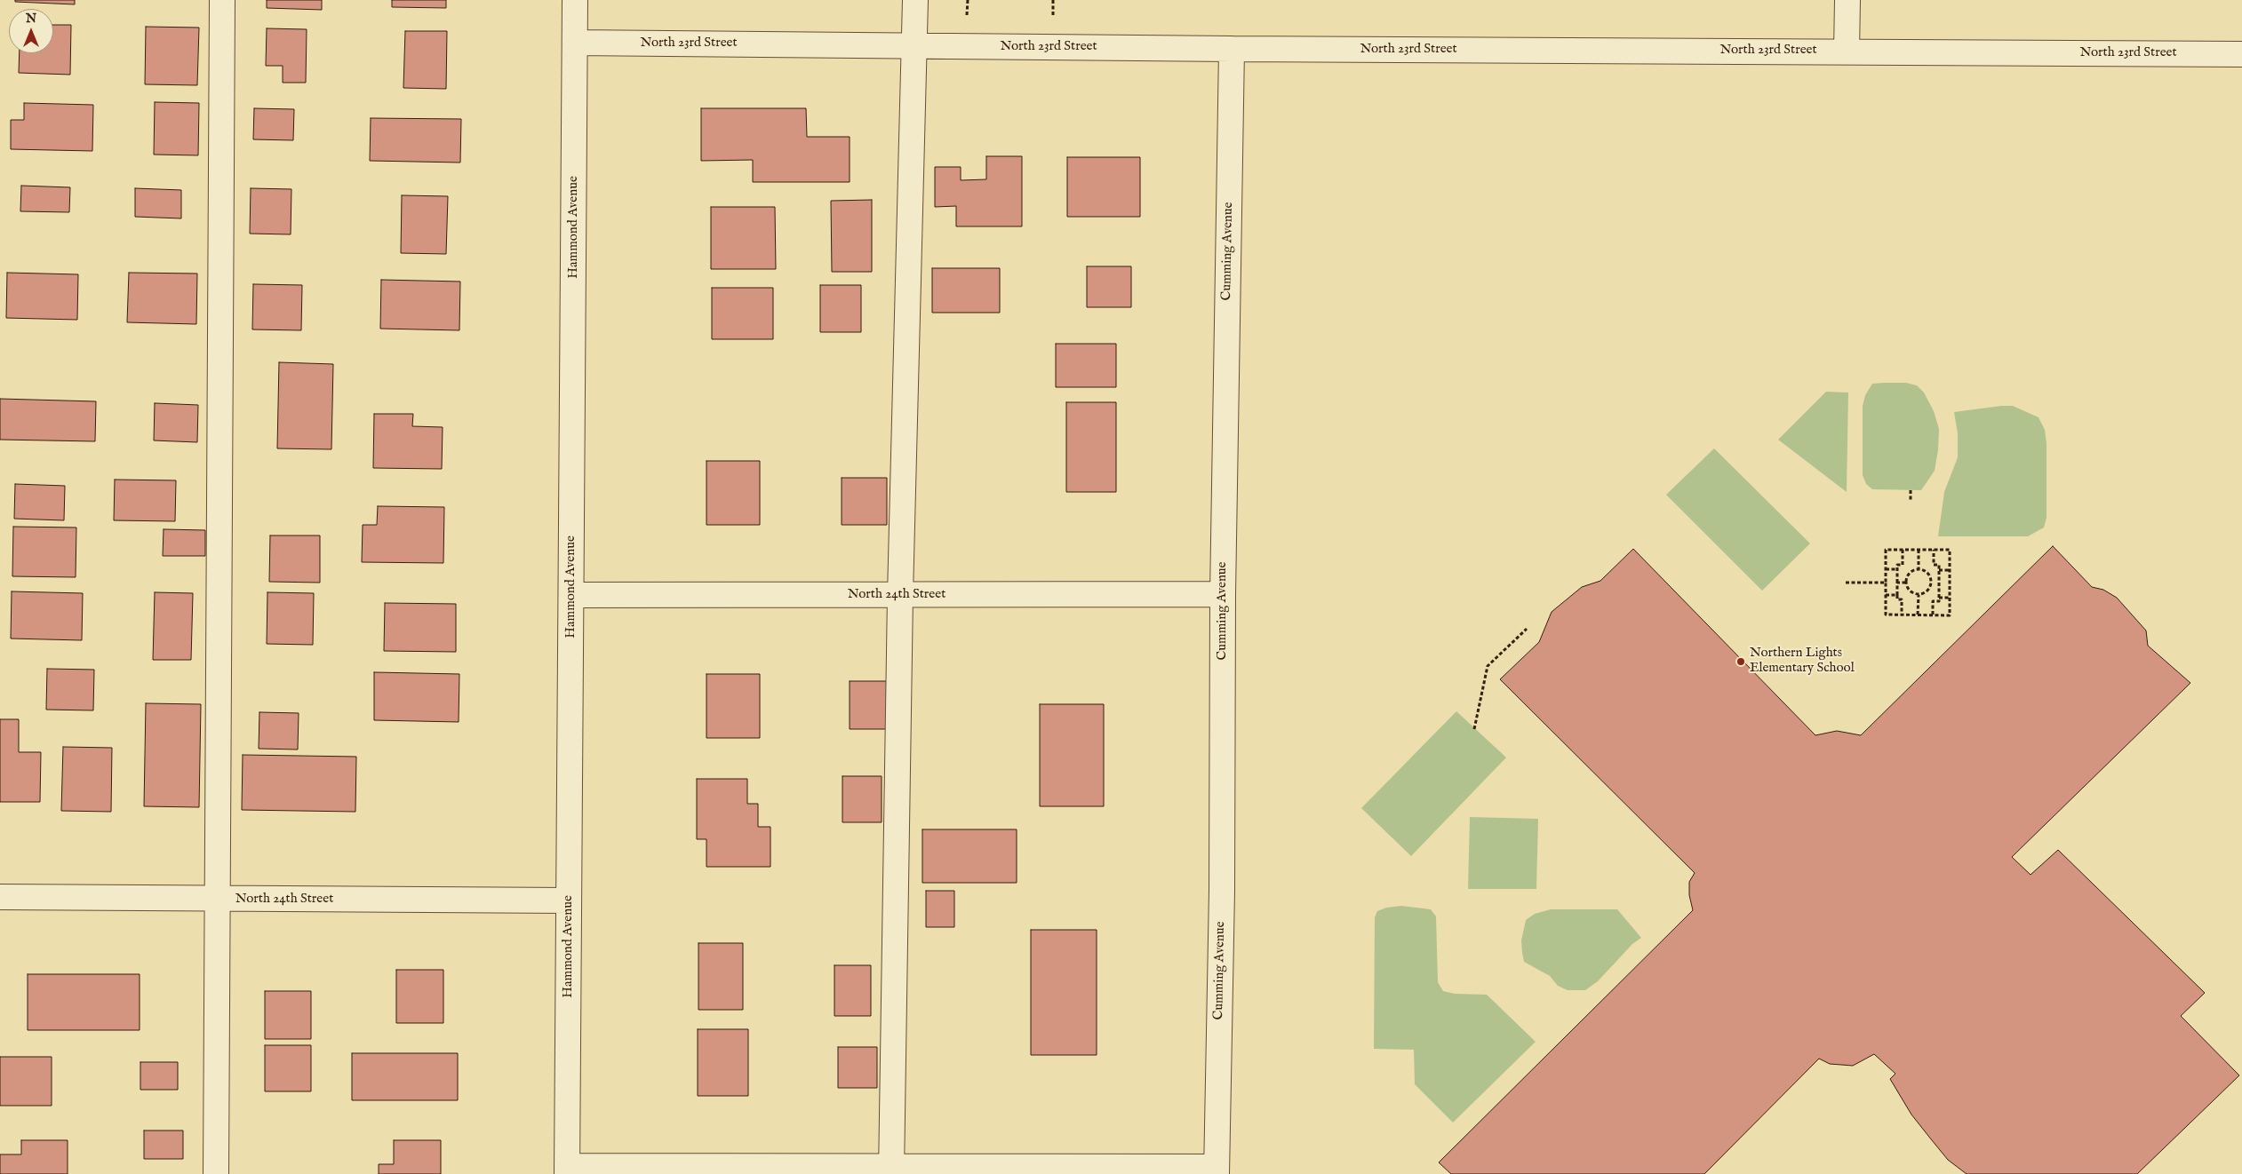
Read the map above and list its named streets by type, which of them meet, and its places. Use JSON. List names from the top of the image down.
{
  "streets": {
    "street": [
      "North 23rd Street",
      "Hammond Avenue",
      "Cumming Avenue",
      "North 24th Street"
    ]
  },
  "crossings": [
    ["North 23rd Street", "Hammond Avenue"],
    ["North 23rd Street", "Cumming Avenue"],
    ["Hammond Avenue", "North 24th Street"],
    ["Cumming Avenue", "North 24th Street"]
  ],
  "places": ["Northern Lights Elementary School"],
  "north": "top"
}
